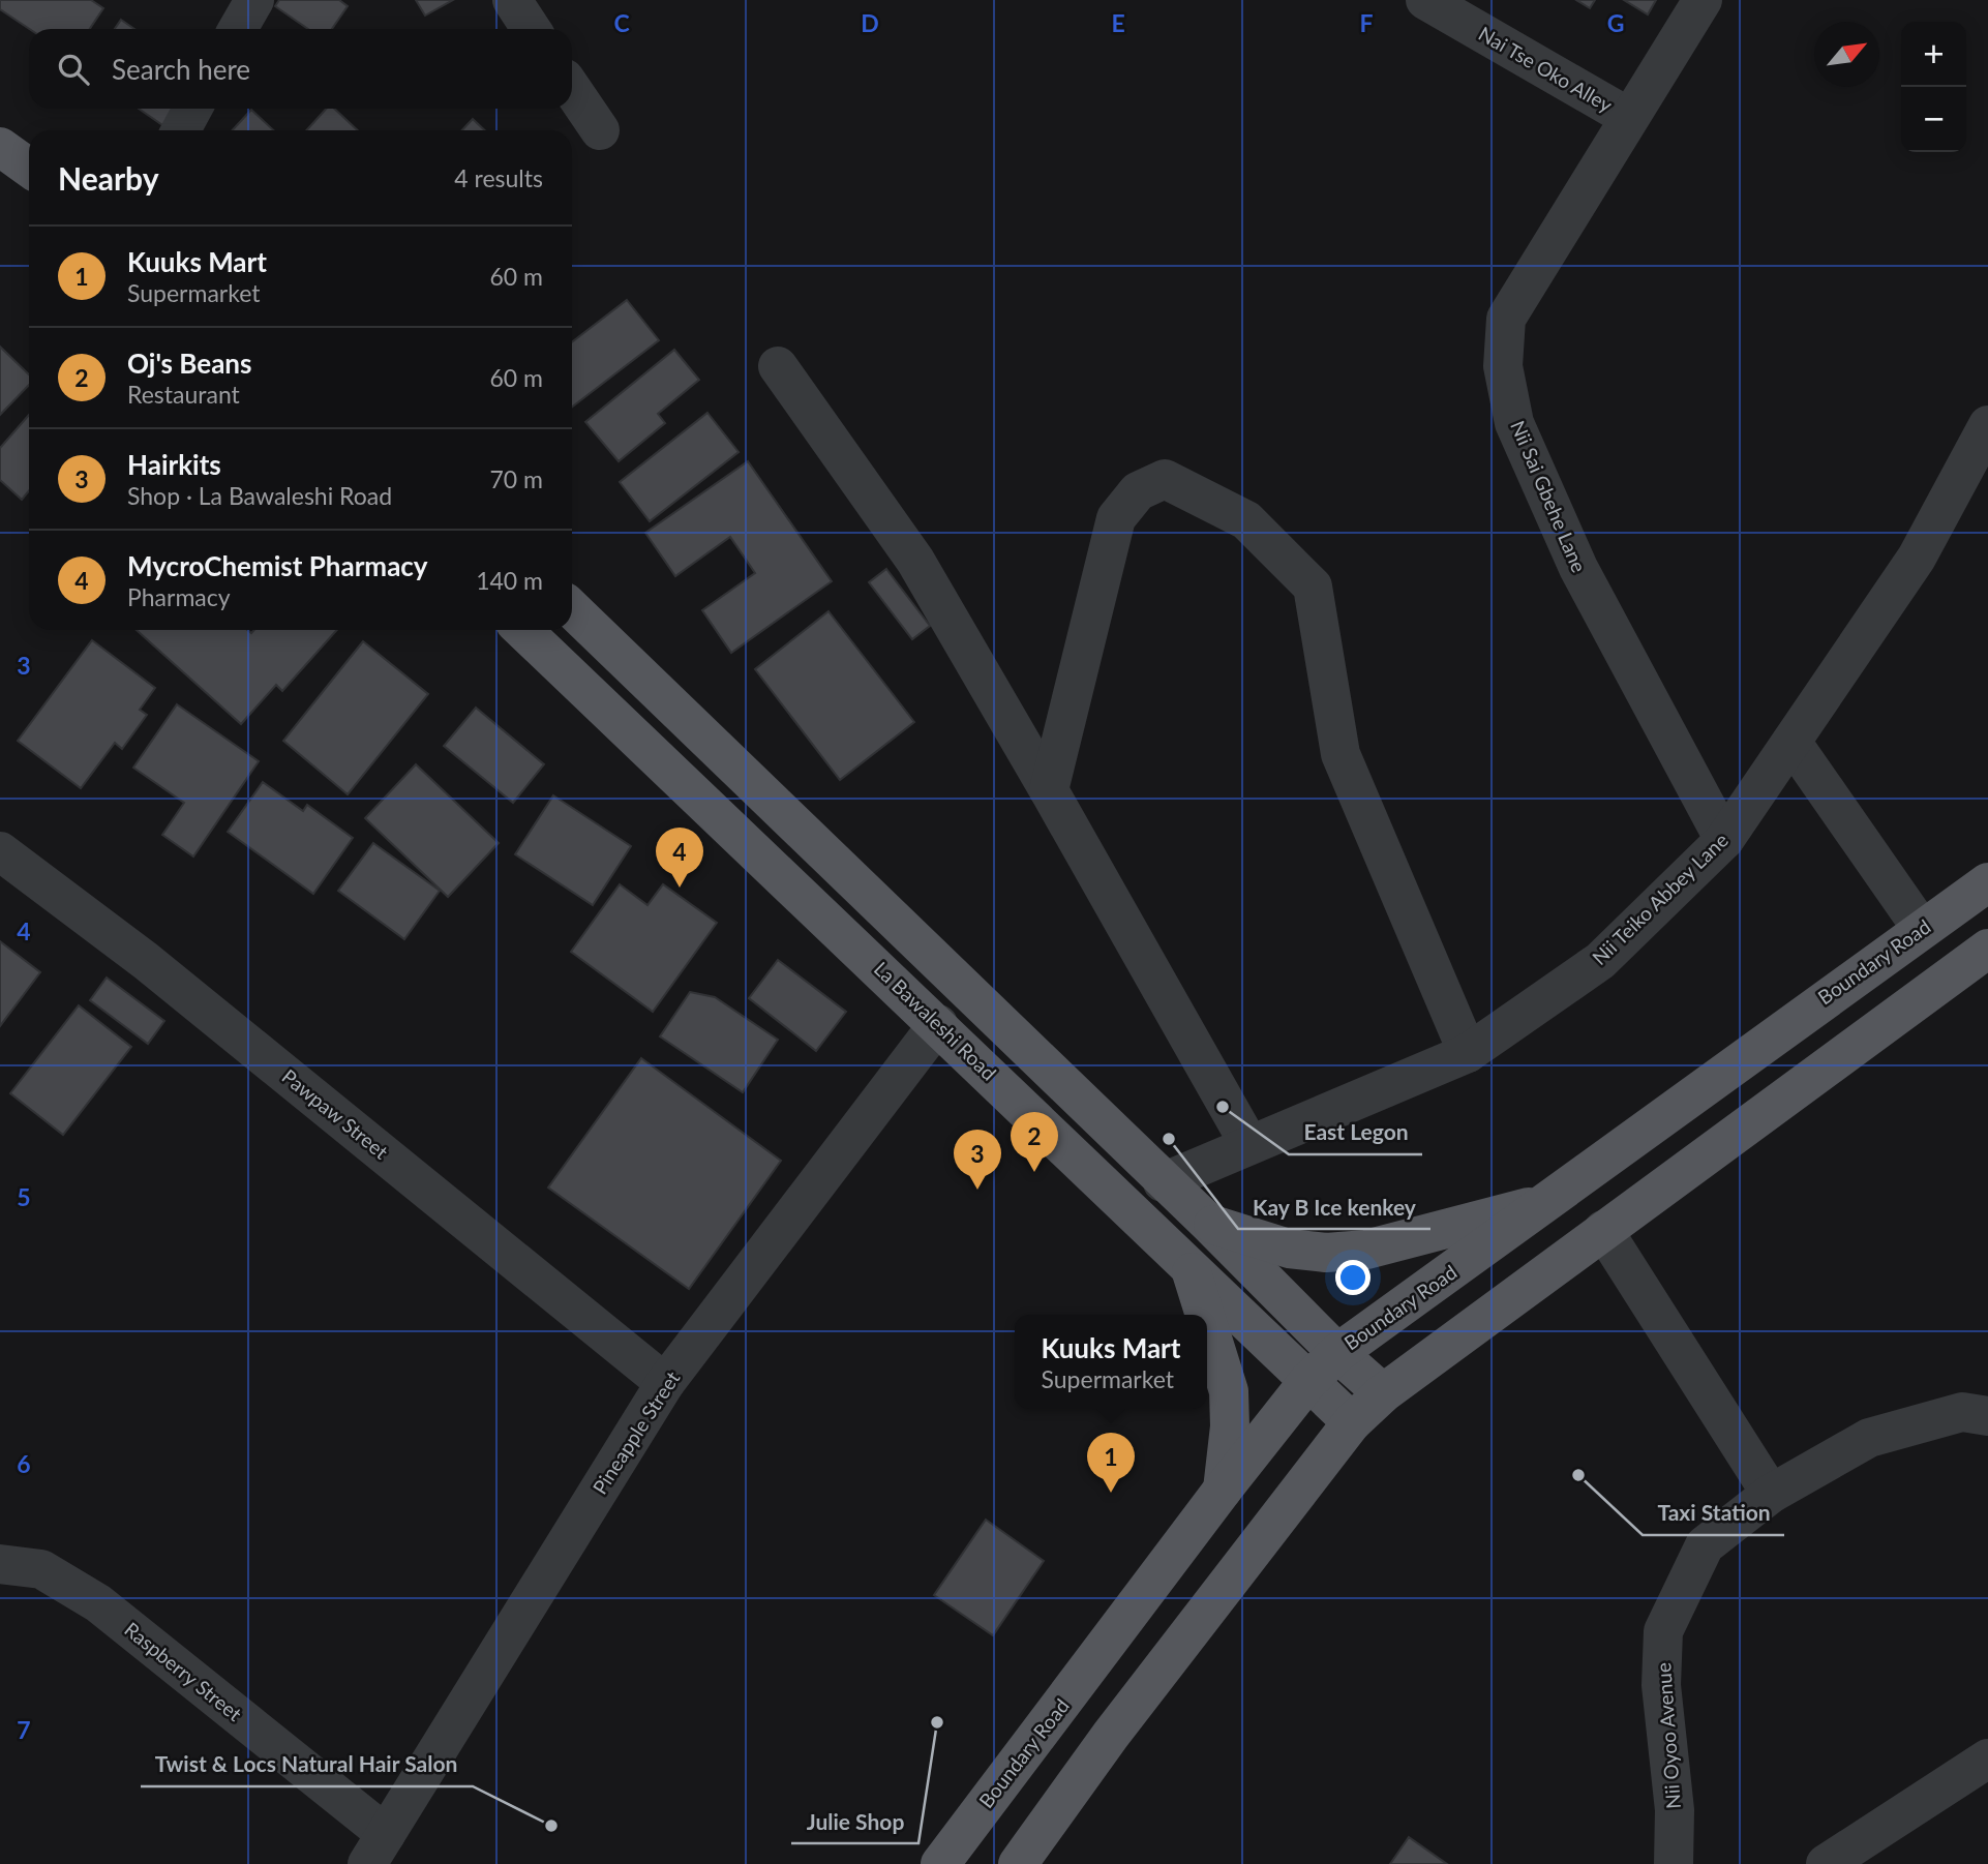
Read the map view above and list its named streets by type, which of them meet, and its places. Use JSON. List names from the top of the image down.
{
  "streets": {
    "main road": ["Boundary Road", "La Bawaleshi Road"],
    "street": [
      "Nai Tse Oko Alley",
      "Nii Sai Gbehe Lane",
      "Nii Teiko Abbey Lane",
      "Pawpaw Street",
      "Pineapple Street",
      "Raspberry Street",
      "Nii Oyoo Avenue"
    ]
  },
  "crossings": [
    ["Nai Tse Oko Alley", "Nii Sai Gbehe Lane"],
    ["Nii Sai Gbehe Lane", "Nii Teiko Abbey Lane"],
    ["Boundary Road", "La Bawaleshi Road"],
    ["La Bawaleshi Road", "Pineapple Street"],
    ["Pawpaw Street", "Pineapple Street"],
    ["Pineapple Street", "Raspberry Street"]
  ],
  "places": [
    "East Legon",
    "Kay B Ice kenkey",
    "Taxi Station",
    "Julie Shop",
    "Twist & Locs Natural Hair Salon"
  ],
  "north": "top right",
  "page": {
    "map_buttons": ["+", "−"],
    "search": "Search here",
    "heading": ["Nearby", "4 results"],
    "list": [
      {
        "mark": "1",
        "name": "Kuuks Mart",
        "note": "Supermarket",
        "value": "60 m"
      },
      {
        "mark": "2",
        "name": "Oj's Beans",
        "note": "Restaurant",
        "value": "60 m"
      },
      {
        "mark": "3",
        "name": "Hairkits",
        "note": "Shop · La Bawaleshi Road",
        "value": "70 m"
      },
      {
        "mark": "4",
        "name": "MycroChemist Pharmacy",
        "note": "Pharmacy",
        "value": "140 m"
      }
    ],
    "pins": [
      "4",
      "2",
      "3",
      "1"
    ],
    "popup": ["Kuuks Mart", "Supermarket"]
  },
  "grid": {
    "columns": [
      "C",
      "D",
      "E",
      "F",
      "G"
    ],
    "rows": [
      "3",
      "4",
      "5",
      "6",
      "7"
    ]
  }
}
